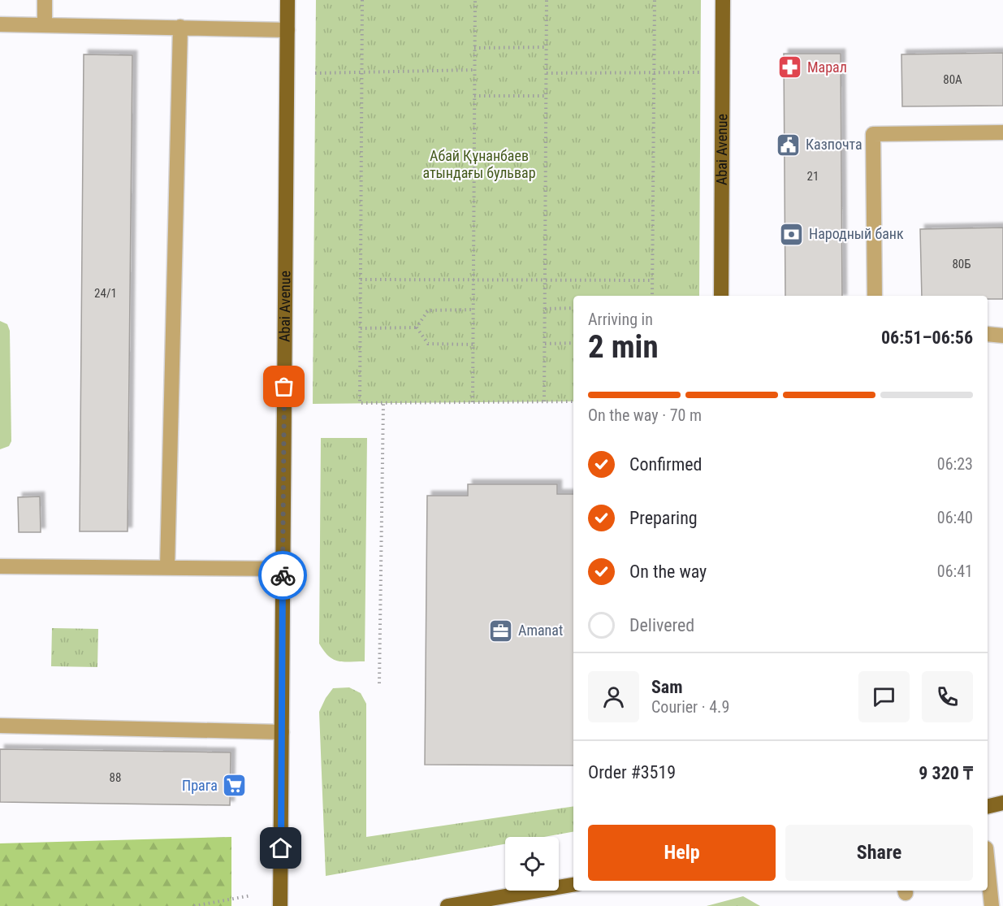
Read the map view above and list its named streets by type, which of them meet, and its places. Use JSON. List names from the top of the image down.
{
  "streets": {
    "main road": ["Abai Avenue"]
  },
  "parks": ["Абай Құнанбаев атындағы бульвар"],
  "places": {
    "pharmacy": ["Марал"],
    "public building": ["Казпочта"],
    "bank": ["Народный банк"],
    "office": ["Amanat"],
    "supermarket": ["Прага"]
  },
  "house_numbers": [
    "80А",
    "21",
    "80Б",
    "24/1",
    "88"
  ],
  "page": {
    "heading": ["2 min", "Arriving in", "06:51–06:56"],
    "panel": [
      "Sam",
      "Courier · 4.9",
      "Order #3519",
      "9 320 ₸"
    ],
    "bar": "On the way · 70 m",
    "list": [
      ["Confirmed", "06:23"],
      ["Preparing", "06:40"],
      ["On the way", "06:41"],
      "Delivered"
    ],
    "buttons": ["Help", "Share"]
  }
}
